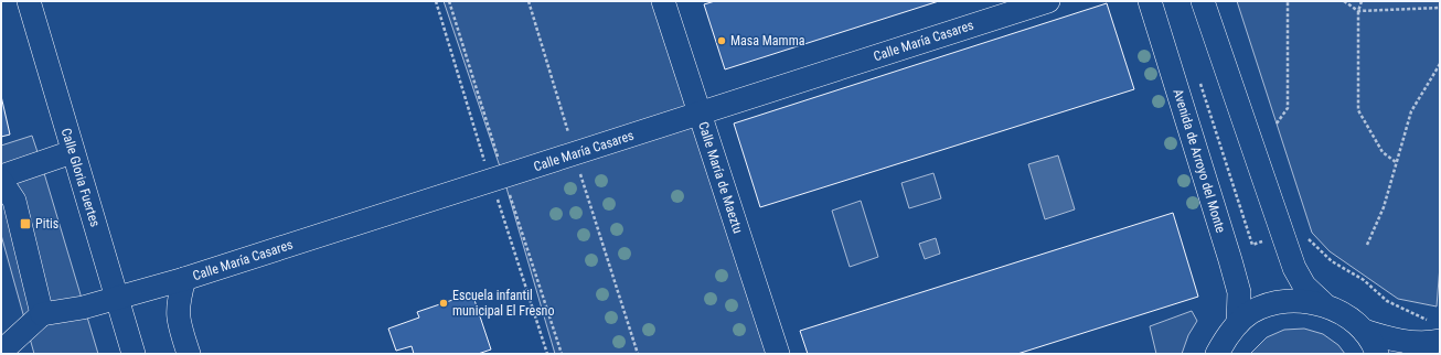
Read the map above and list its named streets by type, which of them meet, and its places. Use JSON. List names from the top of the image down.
{
  "streets": {
    "street": [
      "Calle María Casares",
      "Avenida de Arroyo del Monte",
      "Calle Gloria Fuertes",
      "Calle María de Maeztu"
    ]
  },
  "crossings": [
    ["Calle María Casares", "Calle Gloria Fuertes"],
    ["Calle María Casares", "Calle María de Maeztu"]
  ],
  "places": {
    "other": ["Masa Mamma", "Escuela infantil municipal El Fresno"],
    "transit": ["Pitis"]
  }
}
